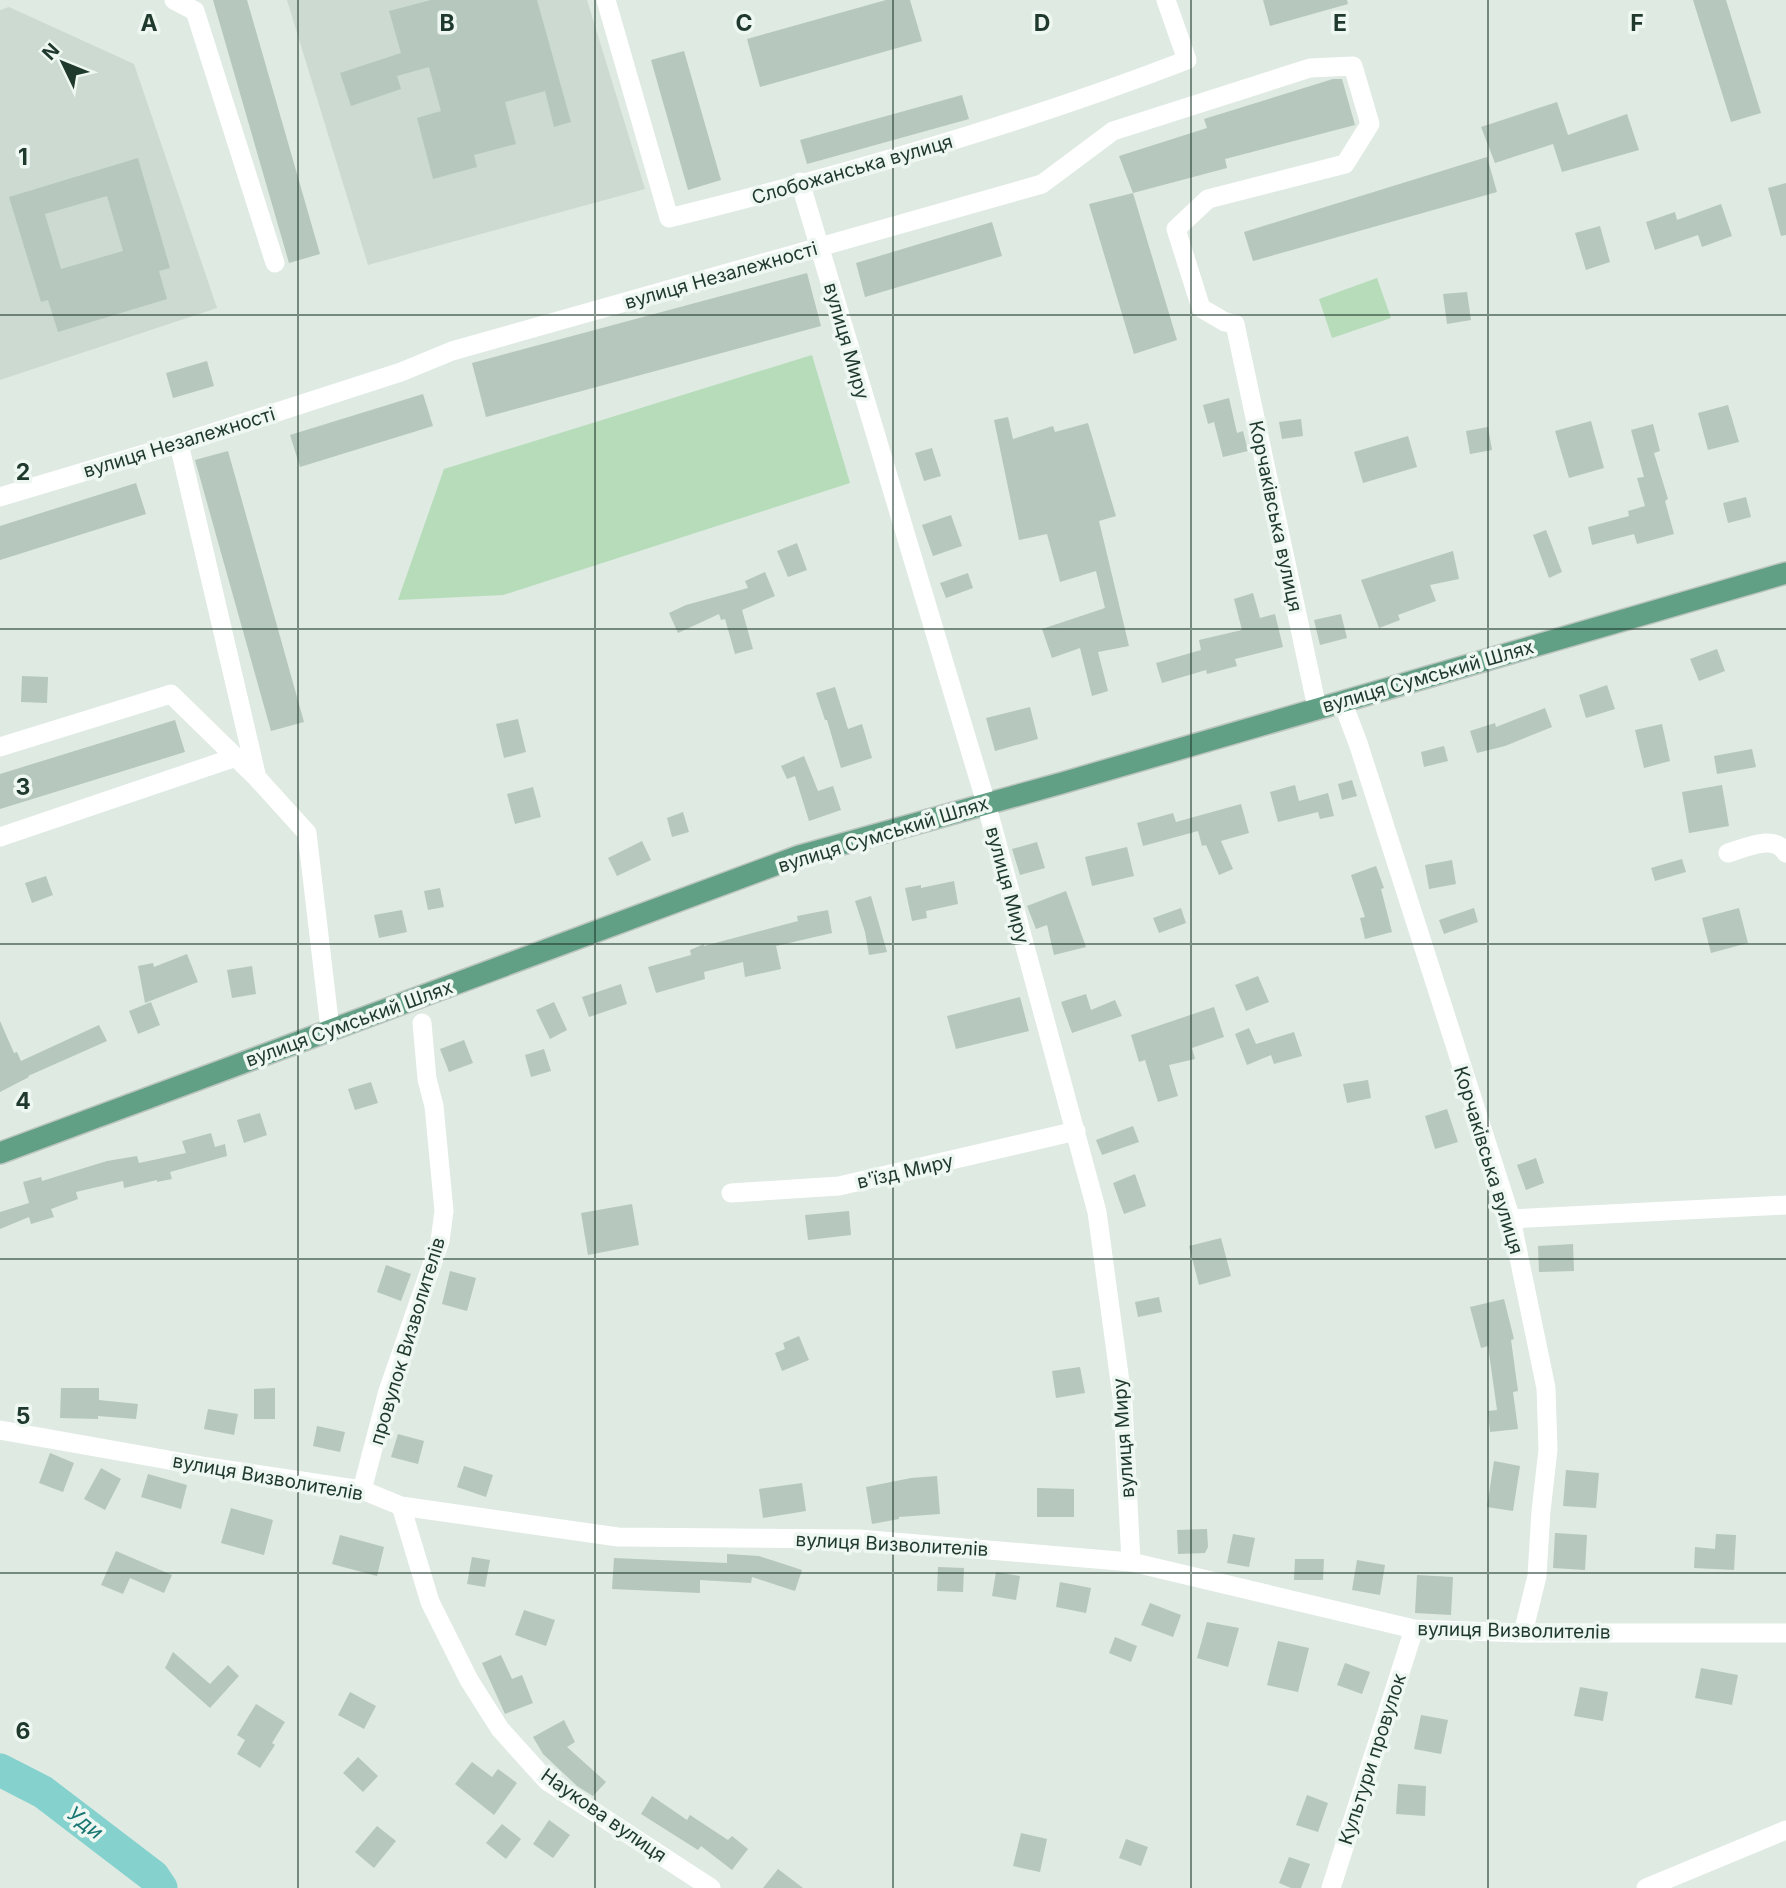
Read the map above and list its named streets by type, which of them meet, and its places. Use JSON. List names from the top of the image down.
{
  "streets": {
    "main road": ["вулиця Сумський Шлях"],
    "street": [
      "Слобожанська вулиця",
      "вулиця Незалежності",
      "вулиця Миру",
      "Корчаківська вулиця",
      "в'їзд Миру",
      "провулок Визволителів",
      "вулиця Визволителів",
      "Культури провулок",
      "Наукова вулиця"
    ]
  },
  "crossings": [
    ["Слобожанська вулиця", "вулиця Миру"],
    ["вулиця Незалежності", "вулиця Миру"],
    ["вулиця Незалежності", "Корчаківська вулиця"],
    ["вулиця Миру", "вулиця Сумський Шлях"],
    ["вулиця Миру", "в'їзд Миру"],
    ["вулиця Миру", "вулиця Визволителів"],
    ["Корчаківська вулиця", "вулиця Сумський Шлях"],
    ["Корчаківська вулиця", "вулиця Визволителів"],
    ["провулок Визволителів", "вулиця Визволителів"],
    ["вулиця Визволителів", "Культури провулок"],
    ["вулиця Визволителів", "Наукова вулиця"]
  ],
  "water": ["Уди"],
  "north": "top left",
  "grid": {
    "columns": [
      "A",
      "B",
      "C",
      "D",
      "E",
      "F"
    ],
    "rows": [
      "1",
      "2",
      "3",
      "4",
      "5",
      "6"
    ]
  }
}
